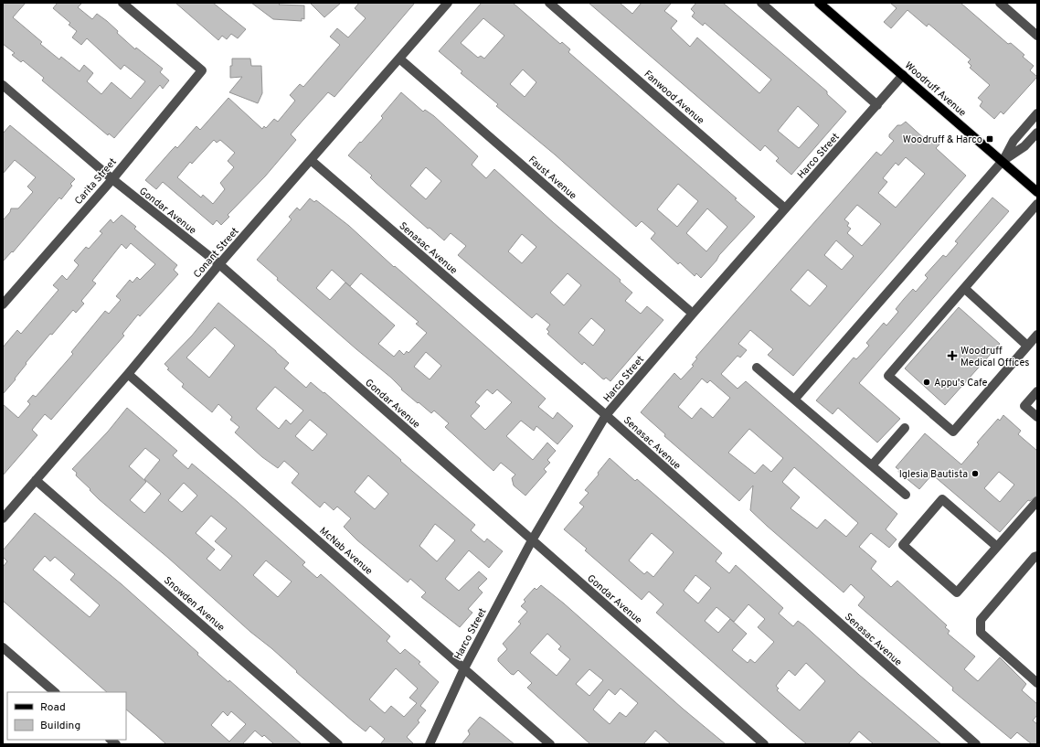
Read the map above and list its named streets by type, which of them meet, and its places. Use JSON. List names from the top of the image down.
{
  "streets": {
    "main road": ["Woodruff Avenue"],
    "street": [
      "Fanwood Avenue",
      "Harco Street",
      "Faust Avenue",
      "Carita Street",
      "Gondar Avenue",
      "Senasac Avenue",
      "Conant Street",
      "McNab Avenue",
      "Snowden Avenue"
    ]
  },
  "crossings": [
    ["Woodruff Avenue", "Harco Street"],
    ["Fanwood Avenue", "Harco Street"],
    ["Harco Street", "Faust Avenue"],
    ["Harco Street", "Gondar Avenue"],
    ["Harco Street", "Senasac Avenue"],
    ["Harco Street", "McNab Avenue"],
    ["Faust Avenue", "Conant Street"],
    ["Carita Street", "Gondar Avenue"],
    ["Gondar Avenue", "Conant Street"],
    ["Senasac Avenue", "Conant Street"],
    ["Conant Street", "McNab Avenue"],
    ["Conant Street", "Snowden Avenue"]
  ],
  "places": {
    "transit": ["Woodruff & Harco"],
    "health": ["Woodruff Medical Offices"],
    "other": ["Appu's Cafe", "Iglesia Bautista"]
  },
  "legend": ["Road", "Building"]
}
